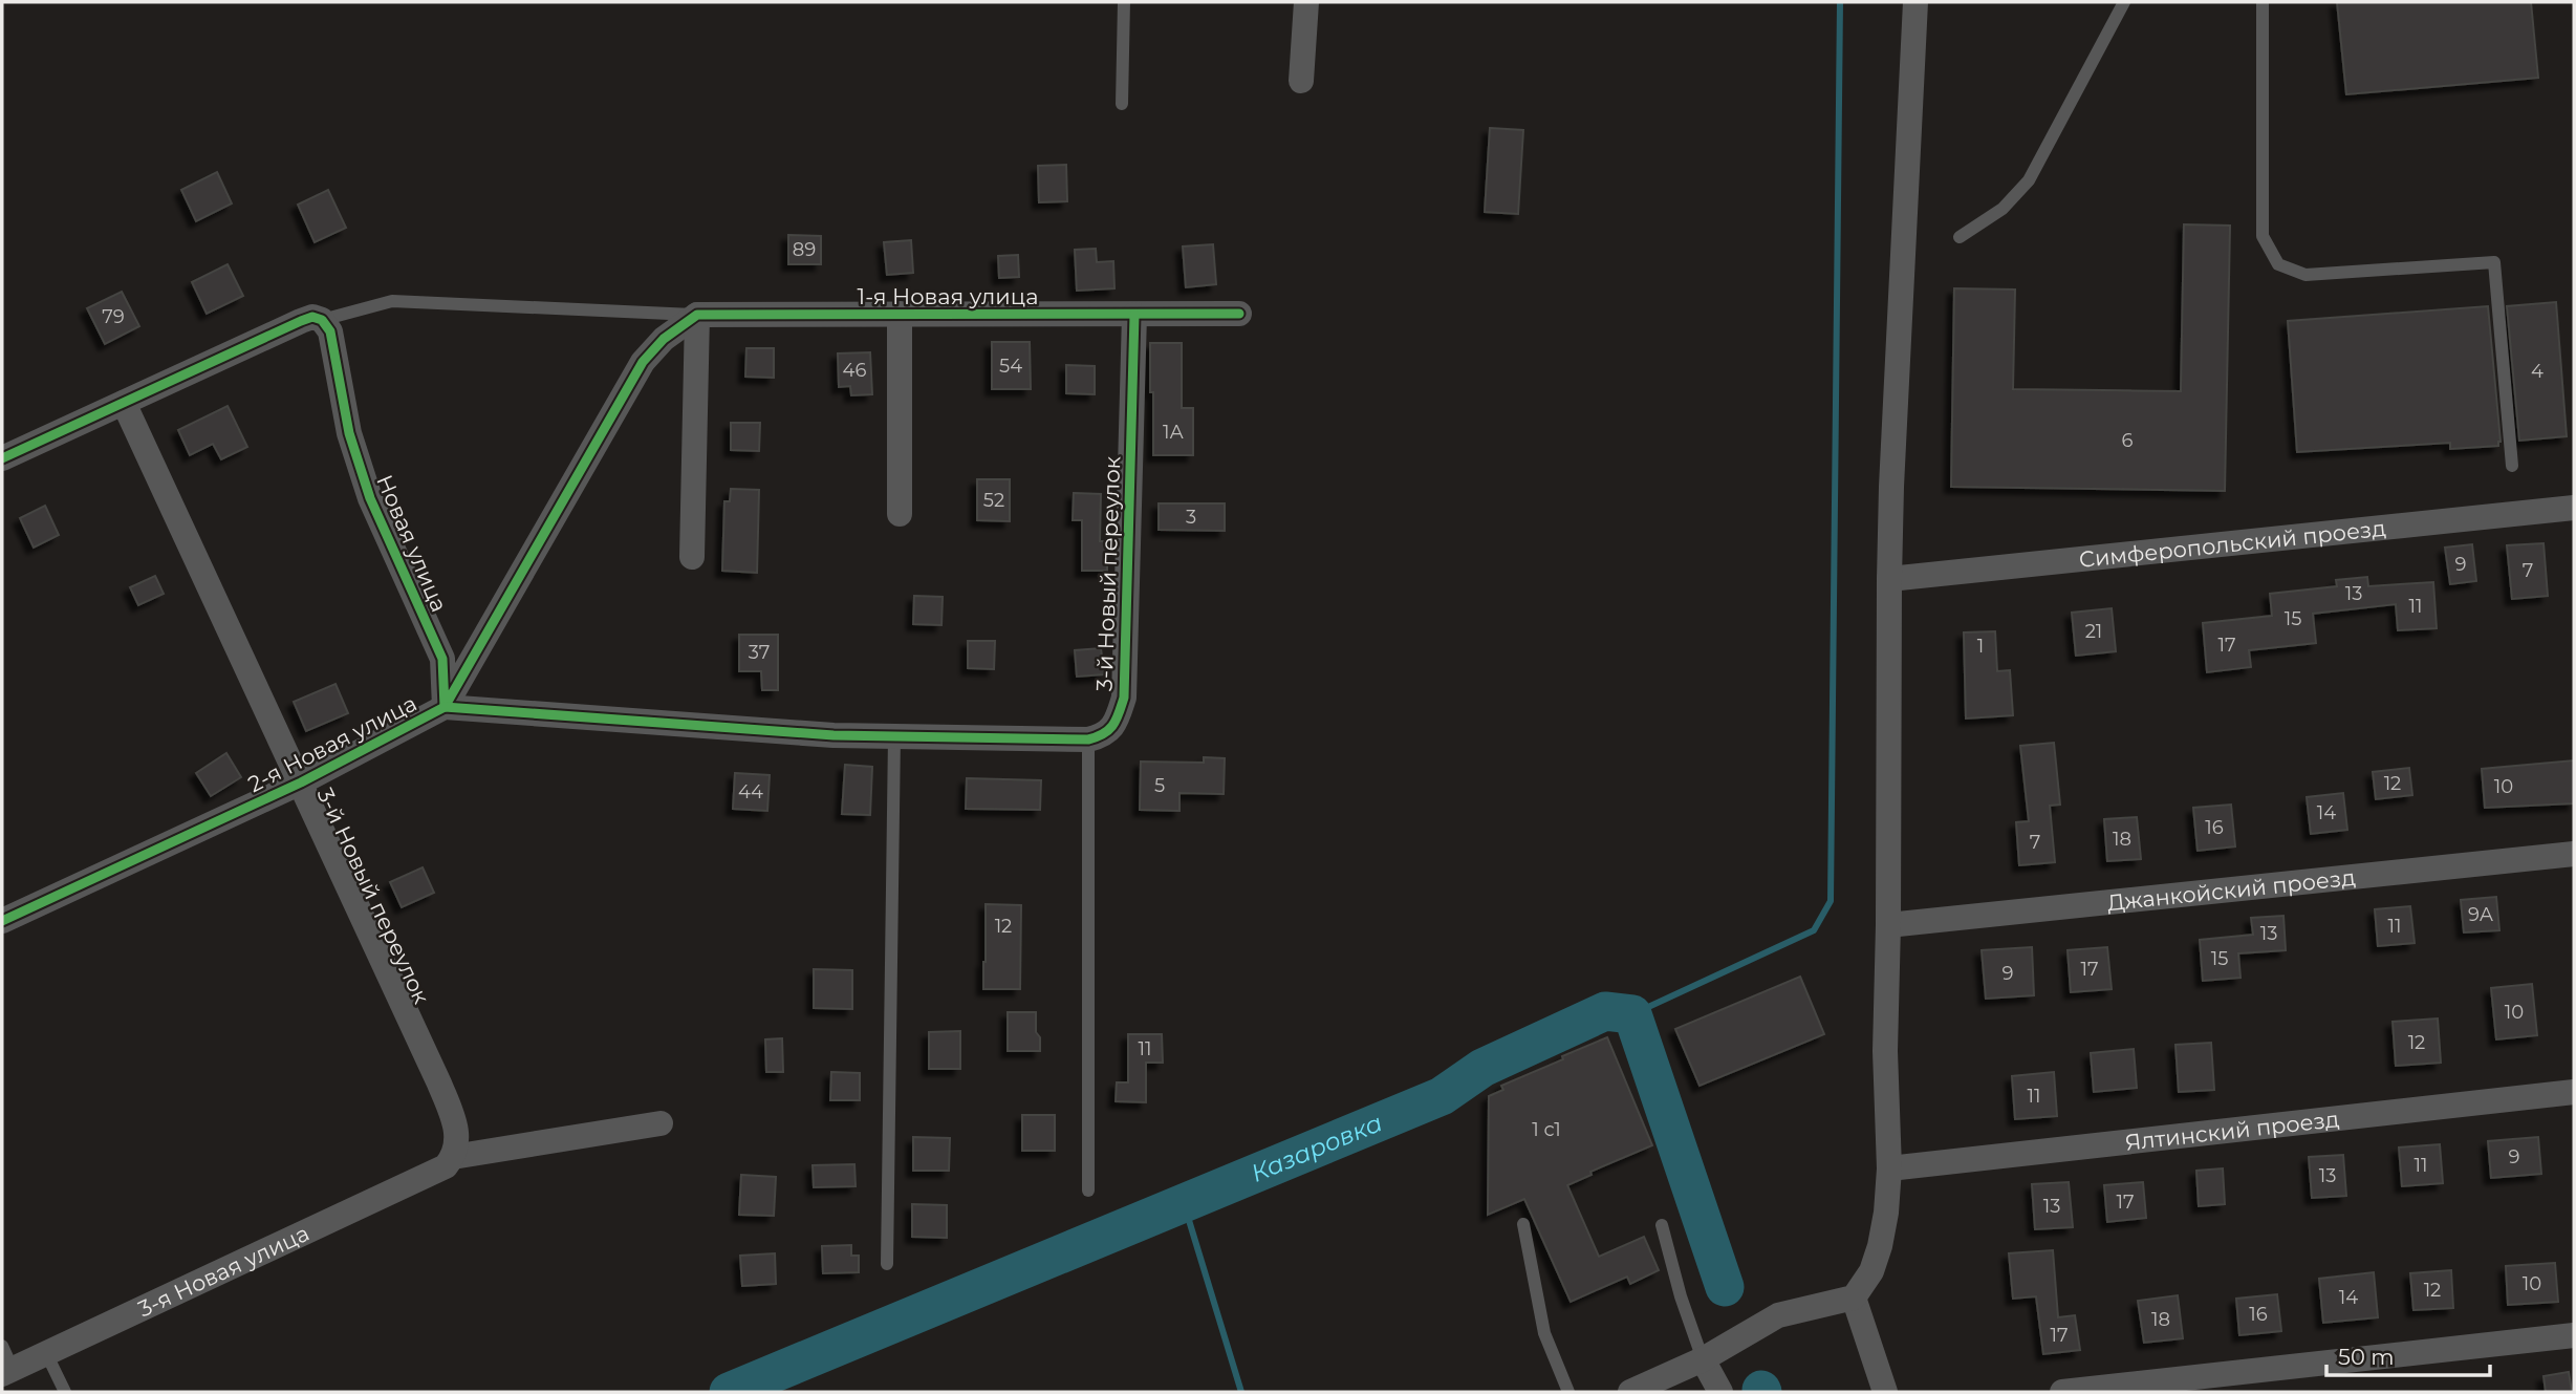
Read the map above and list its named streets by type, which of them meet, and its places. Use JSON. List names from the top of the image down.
{
  "streets": {
    "street": [
      "1-я Новая улица",
      "Новая улица",
      "Симферопольский проезд",
      "3-й Новый переулок",
      "2-я Новая улица",
      "Джанкойский проезд",
      "Ялтинский проезд",
      "3-я Новая улица"
    ]
  },
  "crossings": [
    ["1-я Новая улица", "3-й Новый переулок"],
    ["Новая улица", "2-я Новая улица"],
    ["3-й Новый переулок", "2-я Новая улица"],
    ["3-й Новый переулок", "3-я Новая улица"]
  ],
  "water": ["Казаровка"],
  "house_numbers": [
    "89",
    "79",
    "54",
    "46",
    "4",
    "1А",
    "6",
    "52",
    "3",
    "9",
    "7",
    "13",
    "11",
    "15",
    "21",
    "17",
    "1",
    "37",
    "12",
    "5",
    "10",
    "44",
    "14",
    "16",
    "18",
    "7",
    "9А",
    "12",
    "11",
    "13",
    "15",
    "17",
    "9",
    "10",
    "12",
    "11",
    "11",
    "1 с1",
    "9",
    "11",
    "13",
    "17",
    "13",
    "10",
    "12",
    "14",
    "16",
    "18",
    "17"
  ],
  "scale_bar": "50 m"
}
